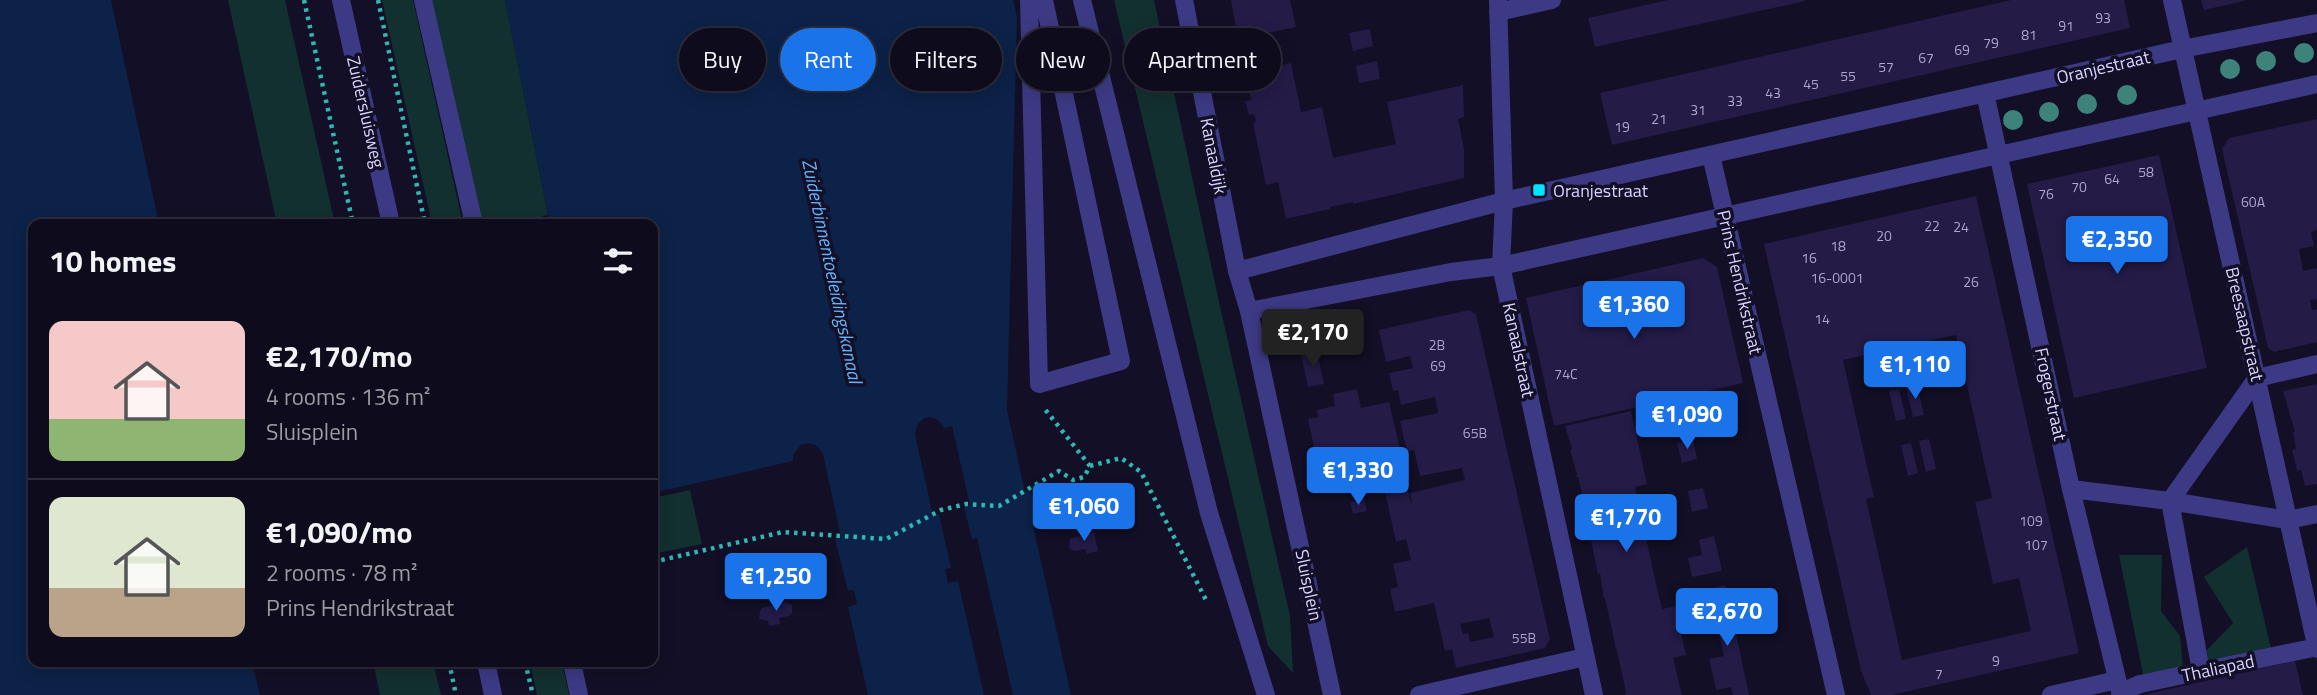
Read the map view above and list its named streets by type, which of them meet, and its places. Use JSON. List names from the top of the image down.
{
  "streets": {
    "street": [
      "Oranjestraat",
      "Zuidersluisweg",
      "Kanaaldijk",
      "Prins Hendrikstraat",
      "Breesaapstraat",
      "Kanaalstraat",
      "Frogerstraat",
      "Sluisplein",
      "Thaliapad"
    ]
  },
  "crossings": [
    ["Oranjestraat", "Kanaaldijk"],
    ["Oranjestraat", "Prins Hendrikstraat"],
    ["Oranjestraat", "Breesaapstraat"],
    ["Oranjestraat", "Kanaalstraat"],
    ["Oranjestraat", "Frogerstraat"],
    ["Kanaaldijk", "Sluisplein"],
    ["Breesaapstraat", "Thaliapad"],
    ["Frogerstraat", "Thaliapad"]
  ],
  "water": ["Zuiderbinnentoeleidingskanaal"],
  "places": {
    "transit": ["Oranjestraat"]
  },
  "house_numbers": [
    "93",
    "91",
    "81",
    "79",
    "69",
    "67",
    "57",
    "55",
    "45",
    "43",
    "33",
    "31",
    "21",
    "19",
    "58",
    "64",
    "70",
    "76",
    "60A",
    "22",
    "24",
    "20",
    "18",
    "16",
    "16-0001",
    "26",
    "14",
    "2B",
    "69",
    "74C",
    "65B",
    "109",
    "107",
    "55B",
    "9",
    "7"
  ],
  "page": {
    "chip": [
      "Buy",
      "Rent",
      "Filters",
      "New",
      "Apartment"
    ],
    "price": [
      "€2,350",
      "€1,360",
      "€2,170",
      "€1,110",
      "€1,090",
      "€1,330",
      "€1,060",
      "€1,770",
      "€1,250",
      "€2,670"
    ],
    "heading": "10 homes",
    "list": [
      {
        "name": "€2,170/mo",
        "note": "4 rooms · 136 m² · Sluisplein"
      },
      {
        "name": "€1,090/mo",
        "note": "2 rooms · 78 m² · Prins Hendrikstraat"
      }
    ]
  }
}
